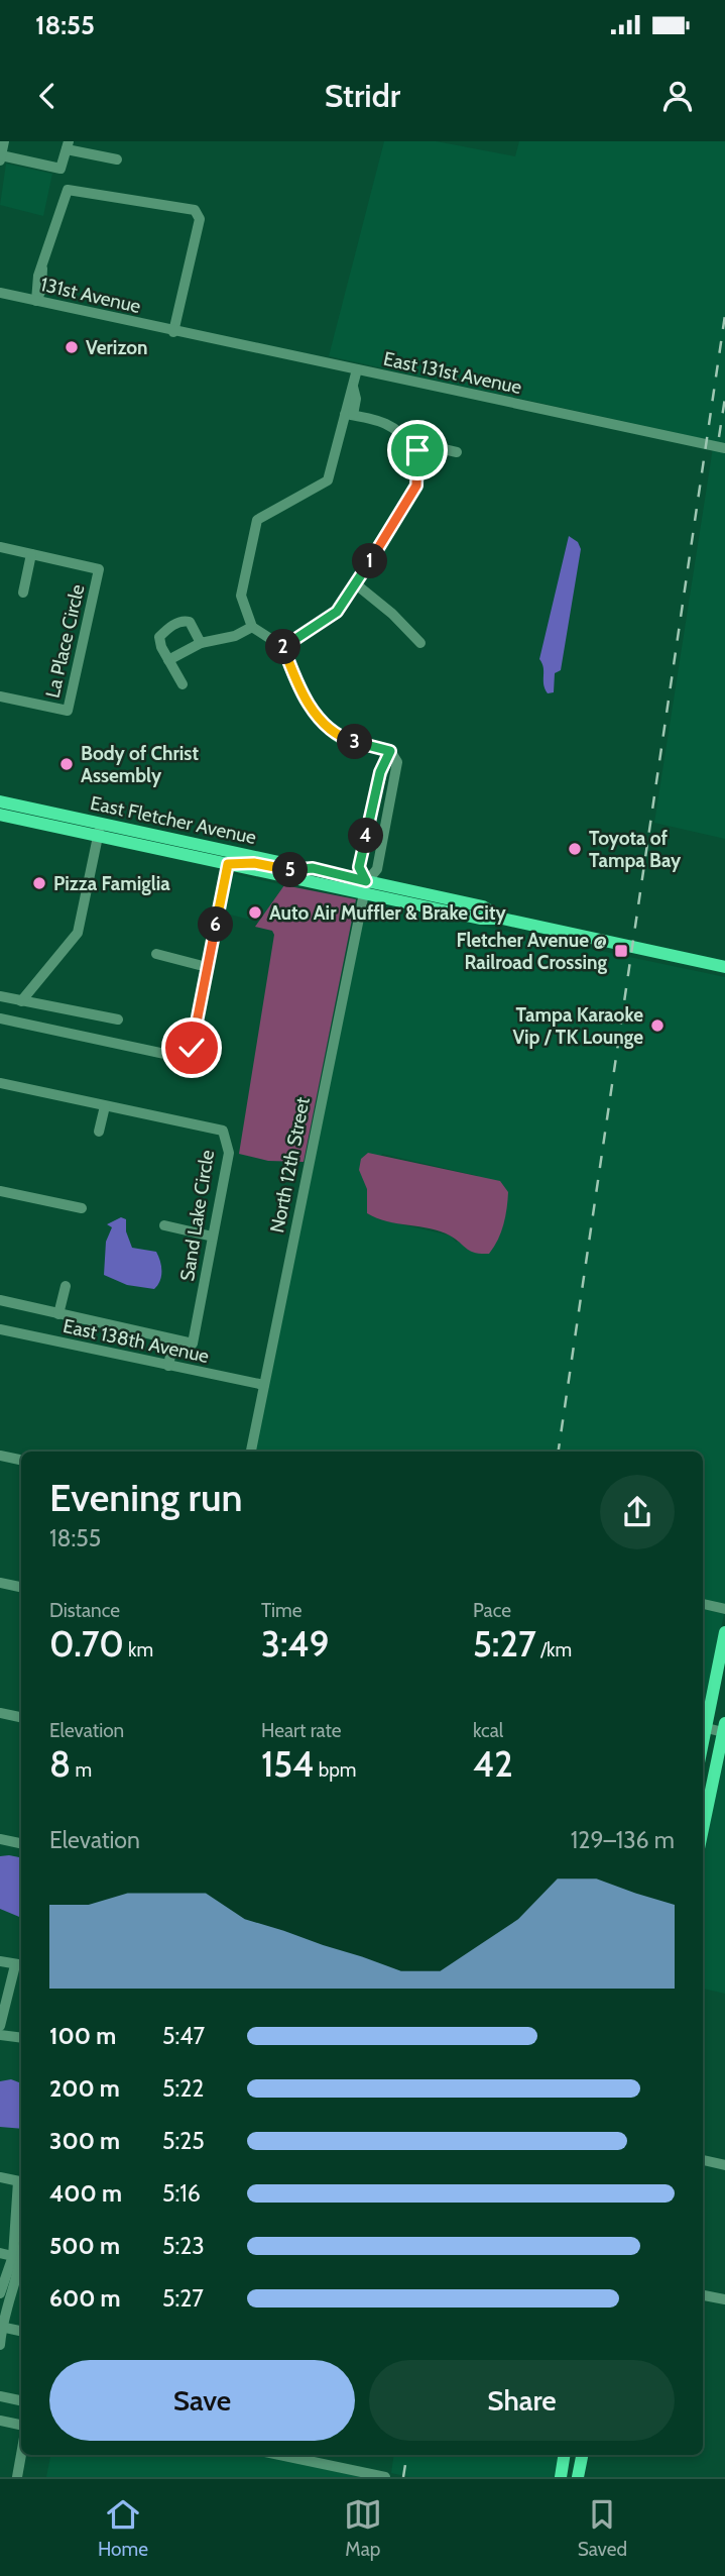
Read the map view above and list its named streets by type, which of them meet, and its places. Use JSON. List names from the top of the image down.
{
  "streets": {
    "main road": ["East Fletcher Avenue"],
    "street": [
      "131st Avenue",
      "East 131st Avenue",
      "La Place Circle",
      "North 12th Street",
      "Sand Lake Circle",
      "East 138th Avenue"
    ]
  },
  "crossings": [
    ["131st Avenue", "East 131st Avenue"],
    ["East Fletcher Avenue", "North 12th Street"],
    ["North 12th Street", "East 138th Avenue"]
  ],
  "places": {
    "other": [
      "Verizon",
      "Body of Christ Assembly",
      "Toyota of Tampa Bay",
      "Pizza Famiglia",
      "Auto Air Muffler & Brake City",
      "Tampa Karaoke Vip / TK Lounge"
    ],
    "transit": ["Fletcher Avenue @ Railroad Crossing"]
  },
  "page": {
    "status": "18:55",
    "header": "Stridr",
    "pins": [
      "1",
      "2",
      "3",
      "4",
      "5",
      "6"
    ],
    "heading": ["Evening run", "18:55"],
    "stats": [
      ["Distance", "0.70 km"],
      ["Time", "3:49"],
      ["Pace", "5:27 /km"],
      ["Elevation", "8 m"],
      ["Heart rate", "154 bpm"],
      ["kcal", "42"]
    ],
    "chart": ["Elevation", "129–136 m"],
    "list": [
      {
        "name": "100 m",
        "note": "5:47"
      },
      {
        "name": "200 m",
        "note": "5:22"
      },
      {
        "name": "300 m",
        "note": "5:25"
      },
      {
        "name": "400 m",
        "note": "5:16"
      },
      {
        "name": "500 m",
        "note": "5:23"
      },
      {
        "name": "600 m",
        "note": "5:27"
      }
    ],
    "buttons": ["Save", "Share"],
    "tabs": ["Home", "Map", "Saved"]
  }
}
